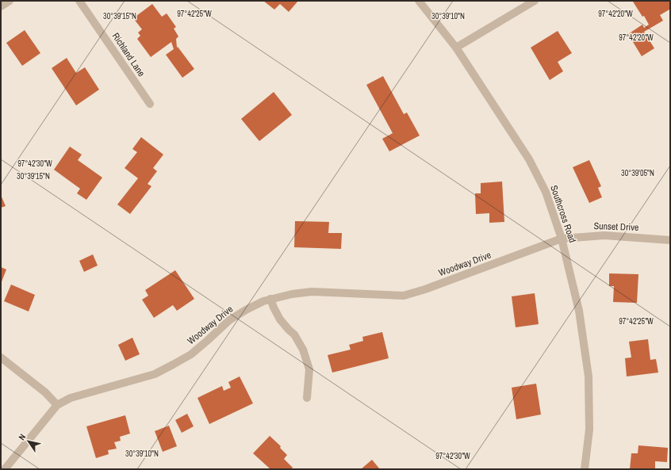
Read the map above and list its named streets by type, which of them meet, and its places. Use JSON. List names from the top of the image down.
{
  "streets": {
    "street": [
      "Richland Lane",
      "Southcross Road",
      "Sunset Drive",
      "Woodway Drive"
    ]
  },
  "crossings": [
    ["Southcross Road", "Sunset Drive"],
    ["Southcross Road", "Woodway Drive"],
    ["Sunset Drive", "Woodway Drive"]
  ],
  "north": "top left",
  "coordinates": [
    "97°42'25\"W",
    "97°42'20\"W",
    "30°39'15\"N",
    "30°39'10\"N",
    "97°42'30\"W",
    "30°39'05\"N"
  ]
}
